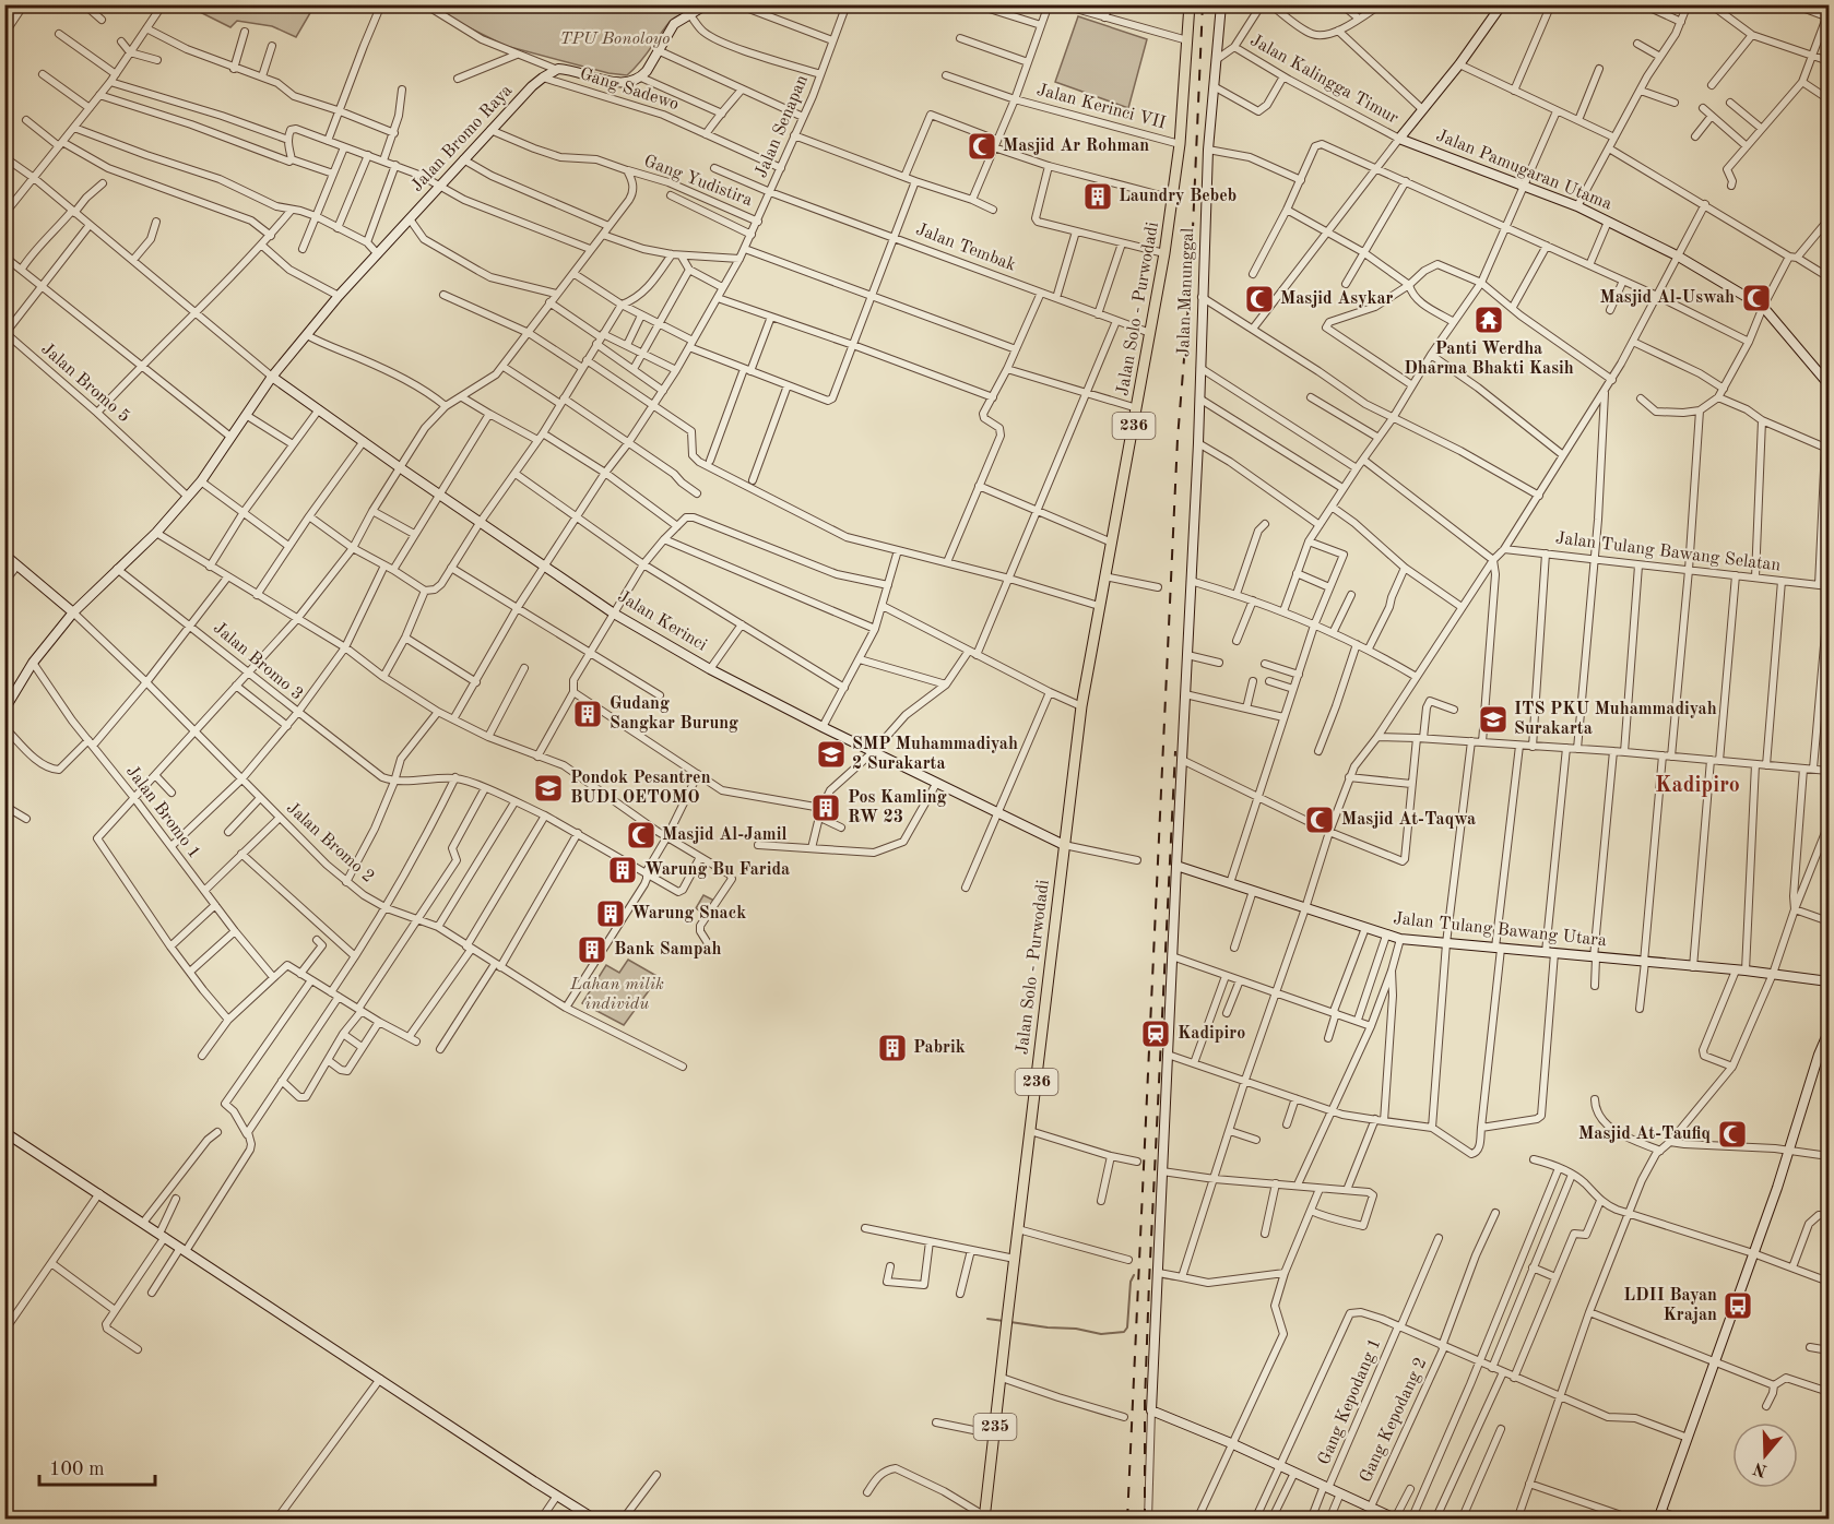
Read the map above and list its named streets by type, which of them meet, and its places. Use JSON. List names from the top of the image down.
{
  "streets": {
    "main road": ["Jalan Solo - Purwodadi", "236", "235"],
    "street": [
      "Jalan Kalingga Timur",
      "Gang Sadewo",
      "Jalan Kerinci VII",
      "Jalan Senapan",
      "Jalan Bromo Raya",
      "Jalan Pamugaran Utama",
      "Gang Yudistira",
      "Jalan Tembak",
      "Jalan Manunggal",
      "Jalan Bromo 5",
      "Jalan Tulang Bawang Selatan",
      "Jalan Kerinci",
      "Jalan Bromo 3",
      "Jalan Bromo 1",
      "Jalan Bromo 2",
      "Jalan Tulang Bawang Utara",
      "Gang Kepodang 1",
      "Gang Kepodang 2"
    ]
  },
  "crossings": [
    ["Jalan Kalingga Timur", "Jalan Pamugaran Utama"],
    ["Gang Sadewo", "Jalan Senapan"],
    ["Gang Sadewo", "Jalan Bromo Raya"],
    ["Jalan Kerinci VII", "Jalan Solo - Purwodadi"],
    ["Jalan Senapan", "Gang Yudistira"],
    ["Jalan Senapan", "Jalan Tembak"],
    ["Jalan Senapan", "Jalan Kerinci"],
    ["Jalan Bromo Raya", "Gang Yudistira"],
    ["Jalan Bromo Raya", "Jalan Bromo 5"],
    ["Jalan Bromo Raya", "Jalan Kerinci"],
    ["Jalan Bromo Raya", "Jalan Bromo 3"],
    ["Jalan Bromo Raya", "Jalan Bromo 1"],
    ["Jalan Bromo Raya", "Jalan Bromo 2"],
    ["Jalan Tembak", "Jalan Solo - Purwodadi"],
    ["Jalan Manunggal", "Jalan Tulang Bawang Utara"],
    ["Jalan Solo - Purwodadi", "Jalan Kerinci"],
    ["Jalan Bromo 3", "Jalan Bromo 1"],
    ["Jalan Bromo 3", "Jalan Bromo 2"]
  ],
  "districts": ["Kadipiro"],
  "parks": ["TPU Bonoloyo", "Lahan milik individu"],
  "places": {
    "mosque": [
      "Masjid Ar Rohman",
      "Masjid Al-Uswah",
      "Masjid Asykar",
      "Masjid At-Taqwa",
      "Masjid Al-Jamil",
      "Masjid At-Taufiq"
    ],
    "building": [
      "Laundry Bebeb",
      "Gudang Sangkar Burung",
      "Pos Kamling RW 23",
      "Warung Bu Farida",
      "Warung Snack",
      "Bank Sampah",
      "Pabrik"
    ],
    "temple": ["Panti Werdha Dharma Bhakti Kasih"],
    "school or university": ["ITS PKU Muhammadiyah Surakarta", "SMP Muhammadiyah 2 Surakarta", "Pondok Pesantren BUDI OETOMO"],
    "station": ["Kadipiro"],
    "bus stop": ["LDII Bayan Krajan"]
  },
  "scale_bar": "100 m",
  "north": "bottom"
}
